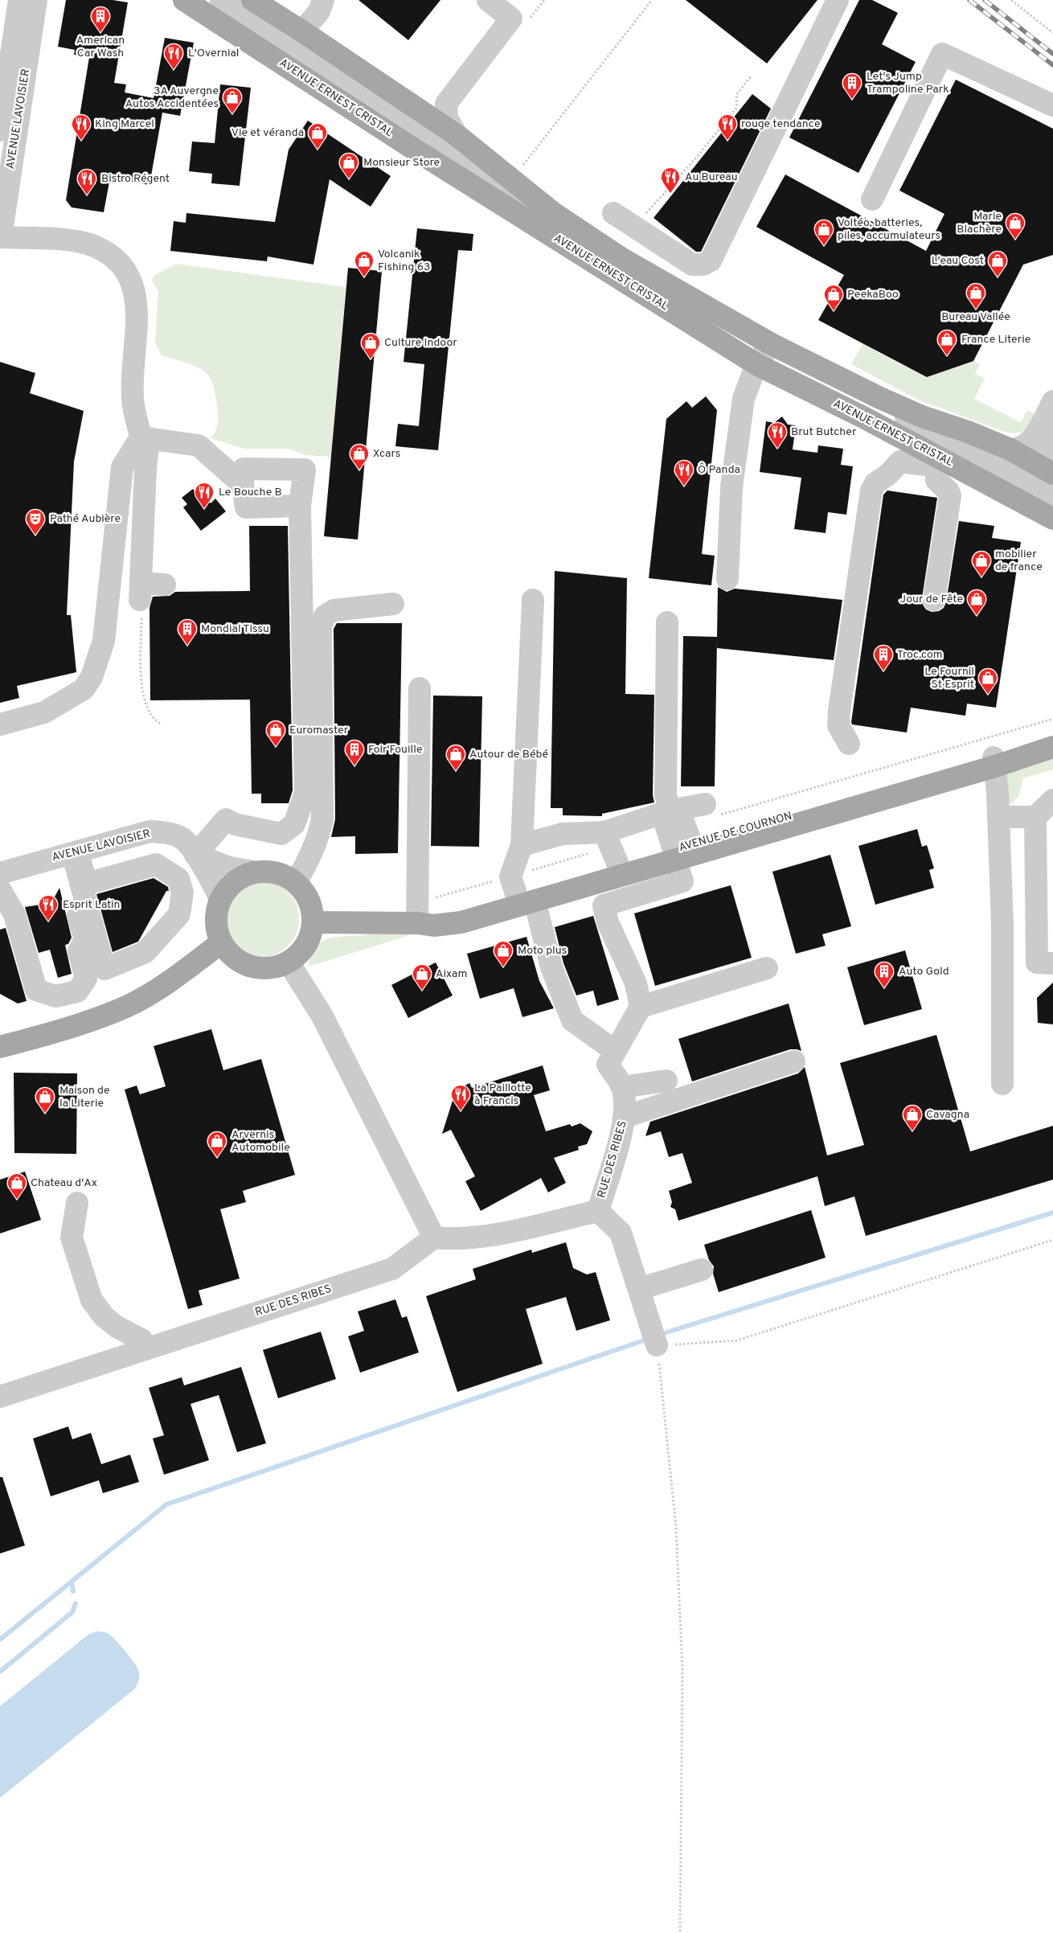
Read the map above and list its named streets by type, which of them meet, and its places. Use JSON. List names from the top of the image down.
{
  "streets": {
    "main road": ["AVENUE ERNEST CRISTAL", "AVENUE DE COURNON"],
    "street": ["AVENUE LAVOISIER", "RUE DES RIBES"]
  },
  "crossings": [
    ["AVENUE LAVOISIER", "AVENUE DE COURNON"]
  ],
  "places": {
    "building": [
      "American Car Wash",
      "Let's Jump Trampoline Park",
      "Mondial Tissu",
      "Troc.com",
      "Foir'Fouille",
      "Auto Gold"
    ],
    "restaurant": [
      "L'Overnial",
      "King Marcel",
      "rouge tendance",
      "Au Bureau",
      "Bistro Régent",
      "Brut Butcher",
      "Ô Panda",
      "Le Bouche B",
      "Esprit Latin",
      "La Paillotte à Francis"
    ],
    "shop": [
      "3A Auvergne Autos Accidentées",
      "Vie et véranda",
      "Monsieur Store",
      "Marie Blachère",
      "Voltéo, batteries, piles, accumulateurs",
      "Volcanik Fishing 63",
      "L'eau Cost",
      "Bureau Vallée",
      "PeekaBoo",
      "France Literie",
      "Culture Indoor",
      "Xcars",
      "mobilier de france",
      "Jour de Fête",
      "Le Fournil St Esprit",
      "Euromaster",
      "Autour de Bébé",
      "Moto plus",
      "Aixam",
      "Maison de la Literie",
      "Cavagna",
      "Arvernis Automobile",
      "Chateau d'Ax"
    ],
    "theatre": ["Pathé Aubière"]
  }
}
